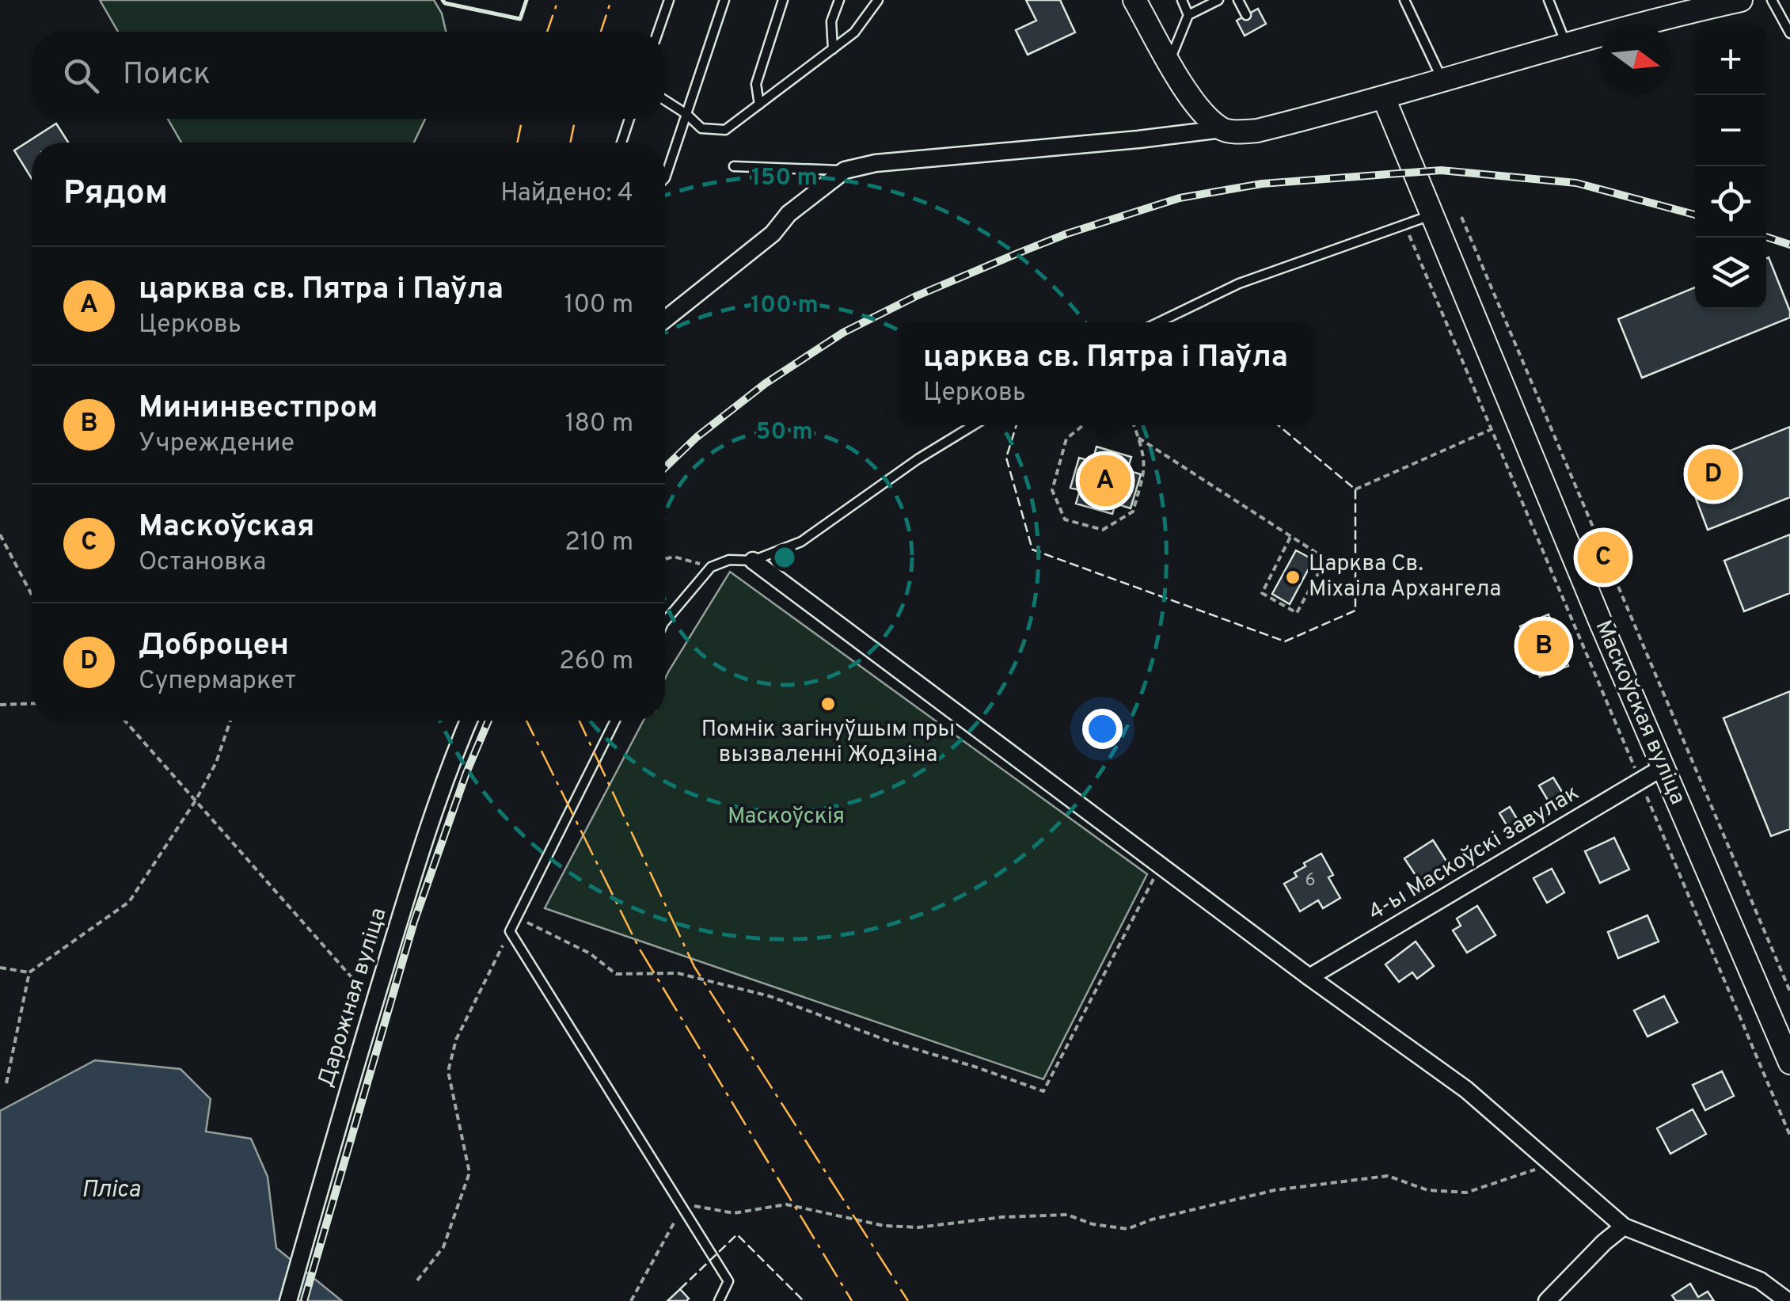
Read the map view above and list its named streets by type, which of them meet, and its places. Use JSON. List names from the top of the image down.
{
  "streets": {
    "main road": ["Маскоўская вуліца"],
    "street": ["4-ы Маскоўскі завулак", "Дарожная вуліца"]
  },
  "crossings": [
    ["Маскоўская вуліца", "4-ы Маскоўскі завулак"]
  ],
  "water": ["Пліса"],
  "parks": ["Маскоўскія"],
  "places": ["Царква Св. Міхаіла Архангела", "Помнік загінуўшым пры вызваленні Жодзіна"],
  "house_numbers": ["6"],
  "north": "right",
  "page": {
    "map_buttons": ["+", "−"],
    "search": "Поиск",
    "heading": ["Рядом", "Найдено: 4"],
    "list": [
      {
        "mark": "A",
        "name": "царква св. Пятра і Паўла",
        "note": "Церковь",
        "value": "100 m"
      },
      {
        "mark": "B",
        "name": "Мининвестпром",
        "note": "Учреждение",
        "value": "180 m"
      },
      {
        "mark": "C",
        "name": "Маскоўская",
        "note": "Остановка",
        "value": "210 m"
      },
      {
        "mark": "D",
        "name": "Доброцен",
        "note": "Супермаркет",
        "value": "260 m"
      }
    ],
    "popup": ["царква св. Пятра і Паўла", "Церковь"],
    "pins": [
      "D",
      "A",
      "C",
      "B"
    ]
  },
  "rings": ["150 m", "100 m", "50 m"]
}
